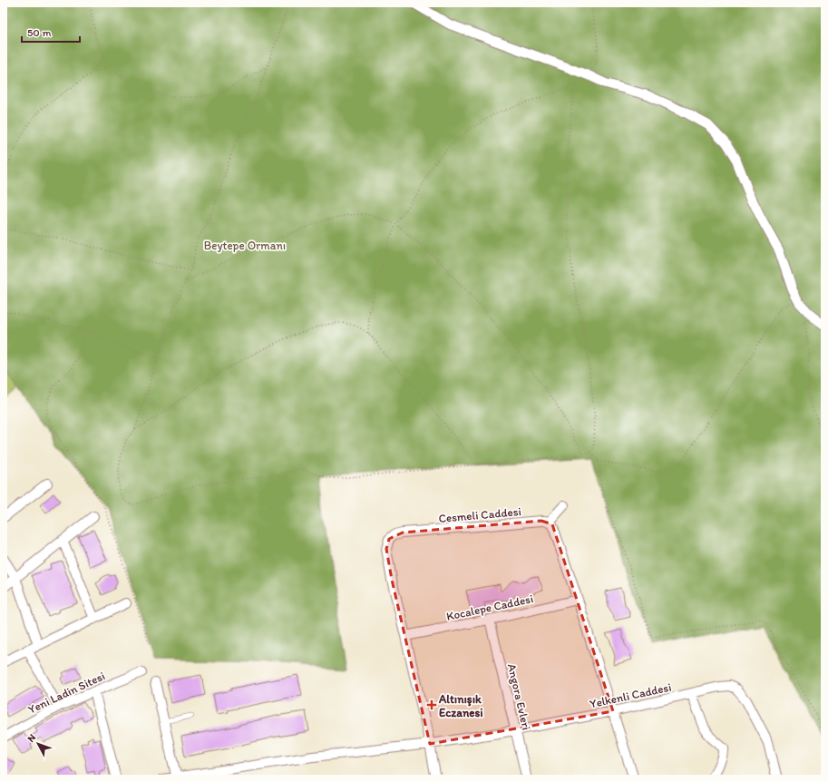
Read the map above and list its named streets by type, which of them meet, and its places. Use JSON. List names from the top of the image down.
{
  "streets": {
    "street": [
      "Cesmeli Caddesi",
      "Kocalepe Caddesi",
      "Yeni Ladin Sitesi",
      "Yelkenli Caddesi",
      "Angora Evleri"
    ]
  },
  "crossings": [
    ["Cesmeli Caddesi", "Kocalepe Caddesi"],
    ["Cesmeli Caddesi", "Yelkenli Caddesi"],
    ["Kocalepe Caddesi", "Angora Evleri"],
    ["Yelkenli Caddesi", "Angora Evleri"]
  ],
  "parks": ["Beytepe Ormanı"],
  "places": {
    "health": ["Altınışık Eczanesi"]
  },
  "scale_bar": "50 m",
  "north": "top left"
}
